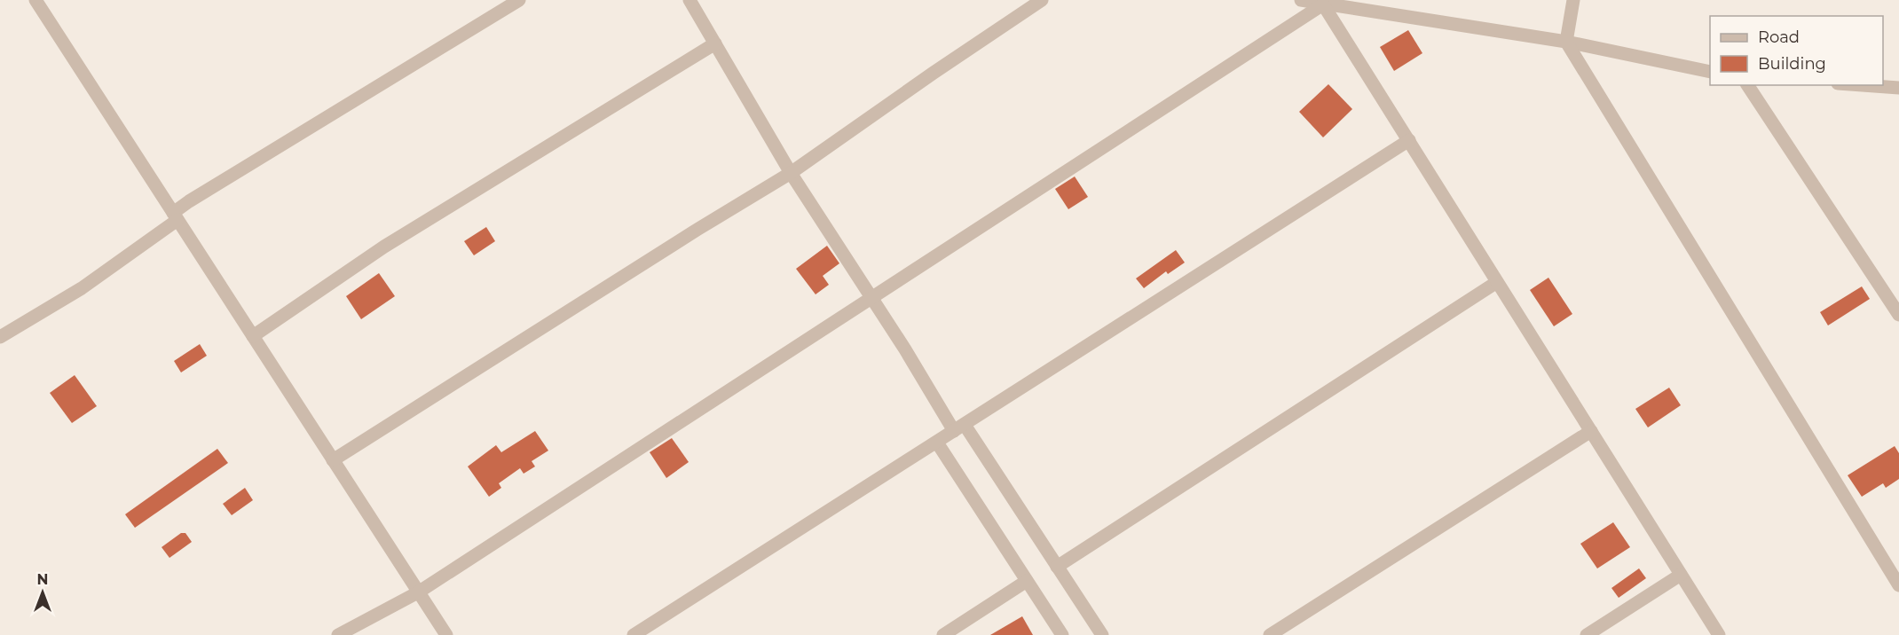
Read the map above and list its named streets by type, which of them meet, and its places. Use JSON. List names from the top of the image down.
{
  "legend": ["Road", "Building"],
  "north": "top"
}
